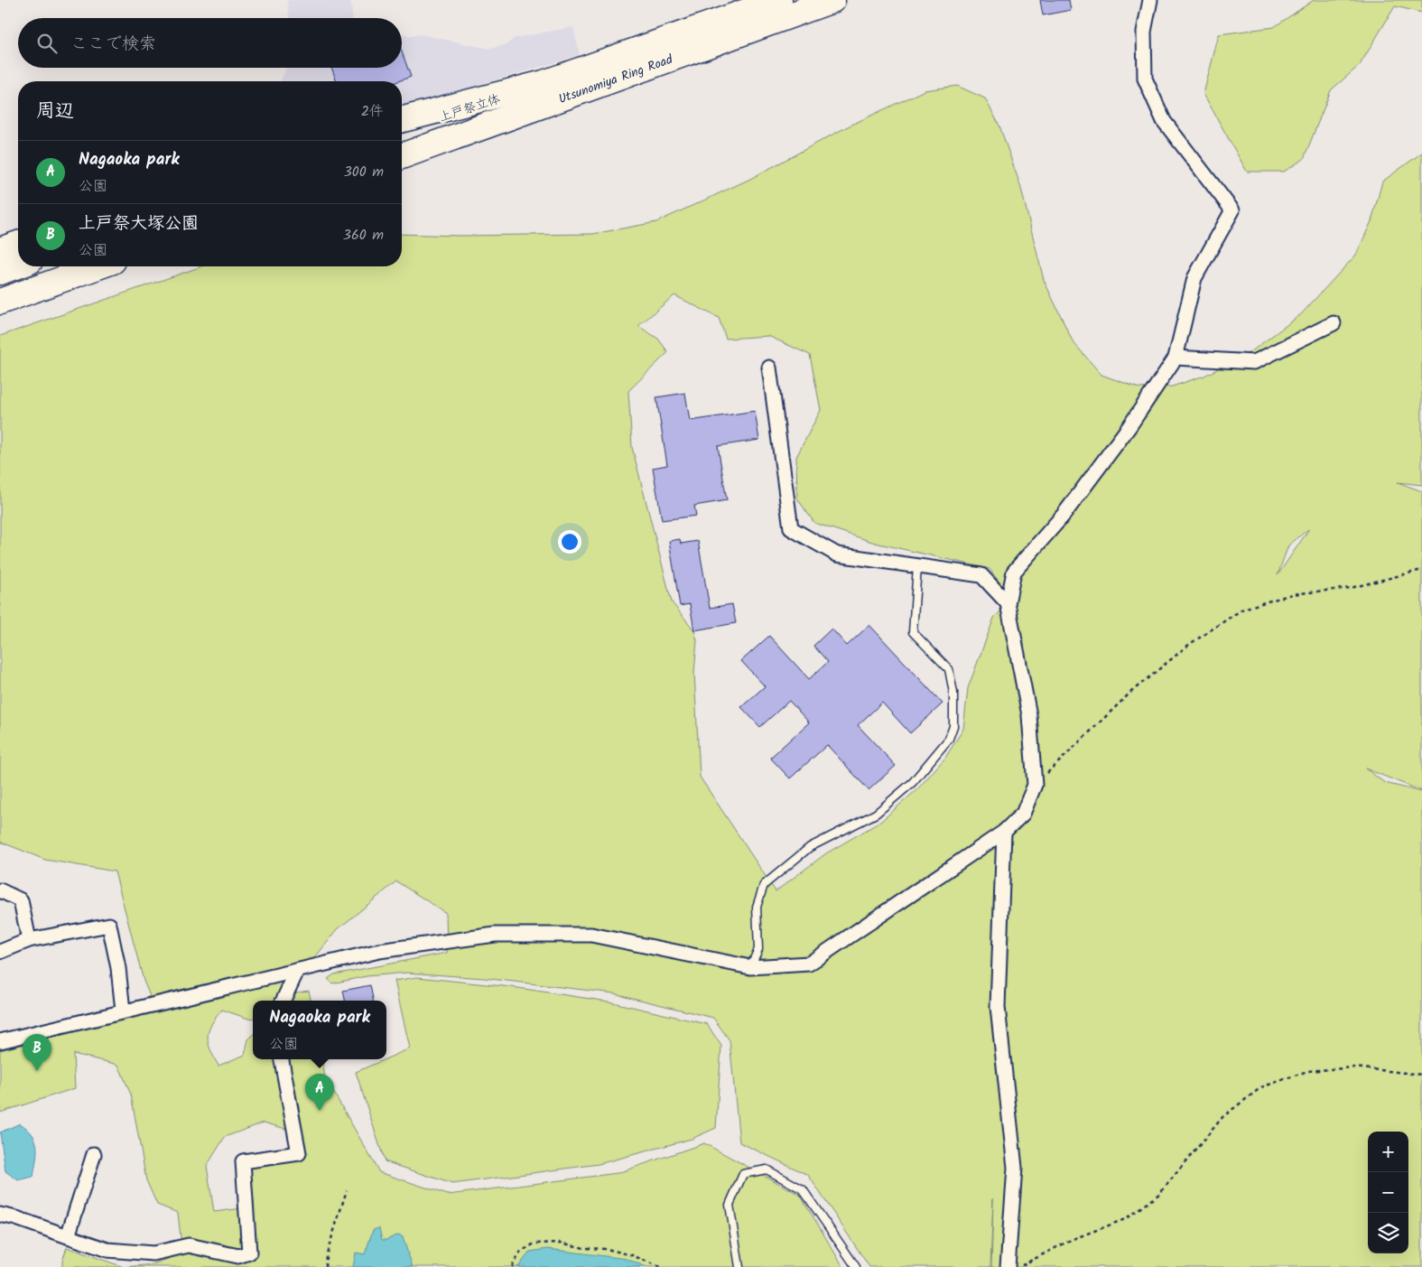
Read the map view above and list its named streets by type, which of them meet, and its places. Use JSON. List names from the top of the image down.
{
  "streets": {
    "highway": ["Utsunomiya Ring Road", "上戸祭立体"]
  },
  "crossings": [
    ["Utsunomiya Ring Road", "上戸祭立体"]
  ],
  "page": {
    "search": "ここで検索",
    "heading": ["周辺", "2件"],
    "list": [
      {
        "mark": "A",
        "name": "Nagaoka park",
        "note": "公園",
        "value": "300 m"
      },
      {
        "mark": "B",
        "name": "上戸祭大塚公園",
        "note": "公園",
        "value": "360 m"
      }
    ],
    "popup": ["Nagaoka park", "公園"],
    "pins": ["B", "A"],
    "map_buttons": ["+", "−"]
  }
}
